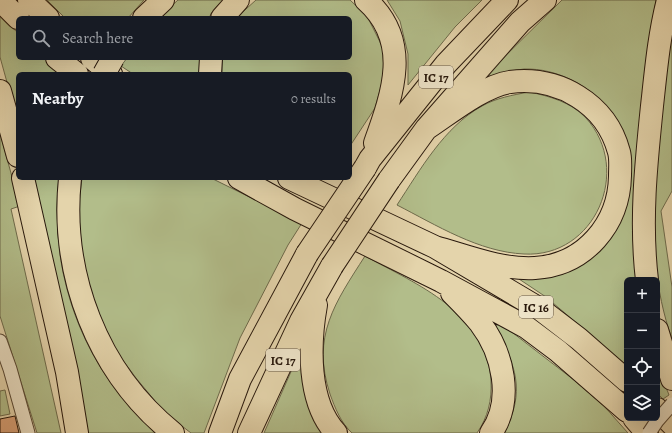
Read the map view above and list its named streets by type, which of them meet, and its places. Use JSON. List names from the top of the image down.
{
  "streets": {
    "highway": ["IC 17", "IC 16"]
  },
  "page": {
    "search": "Search here",
    "heading": ["Nearby", "0 results"],
    "map_buttons": ["+", "−"]
  }
}
